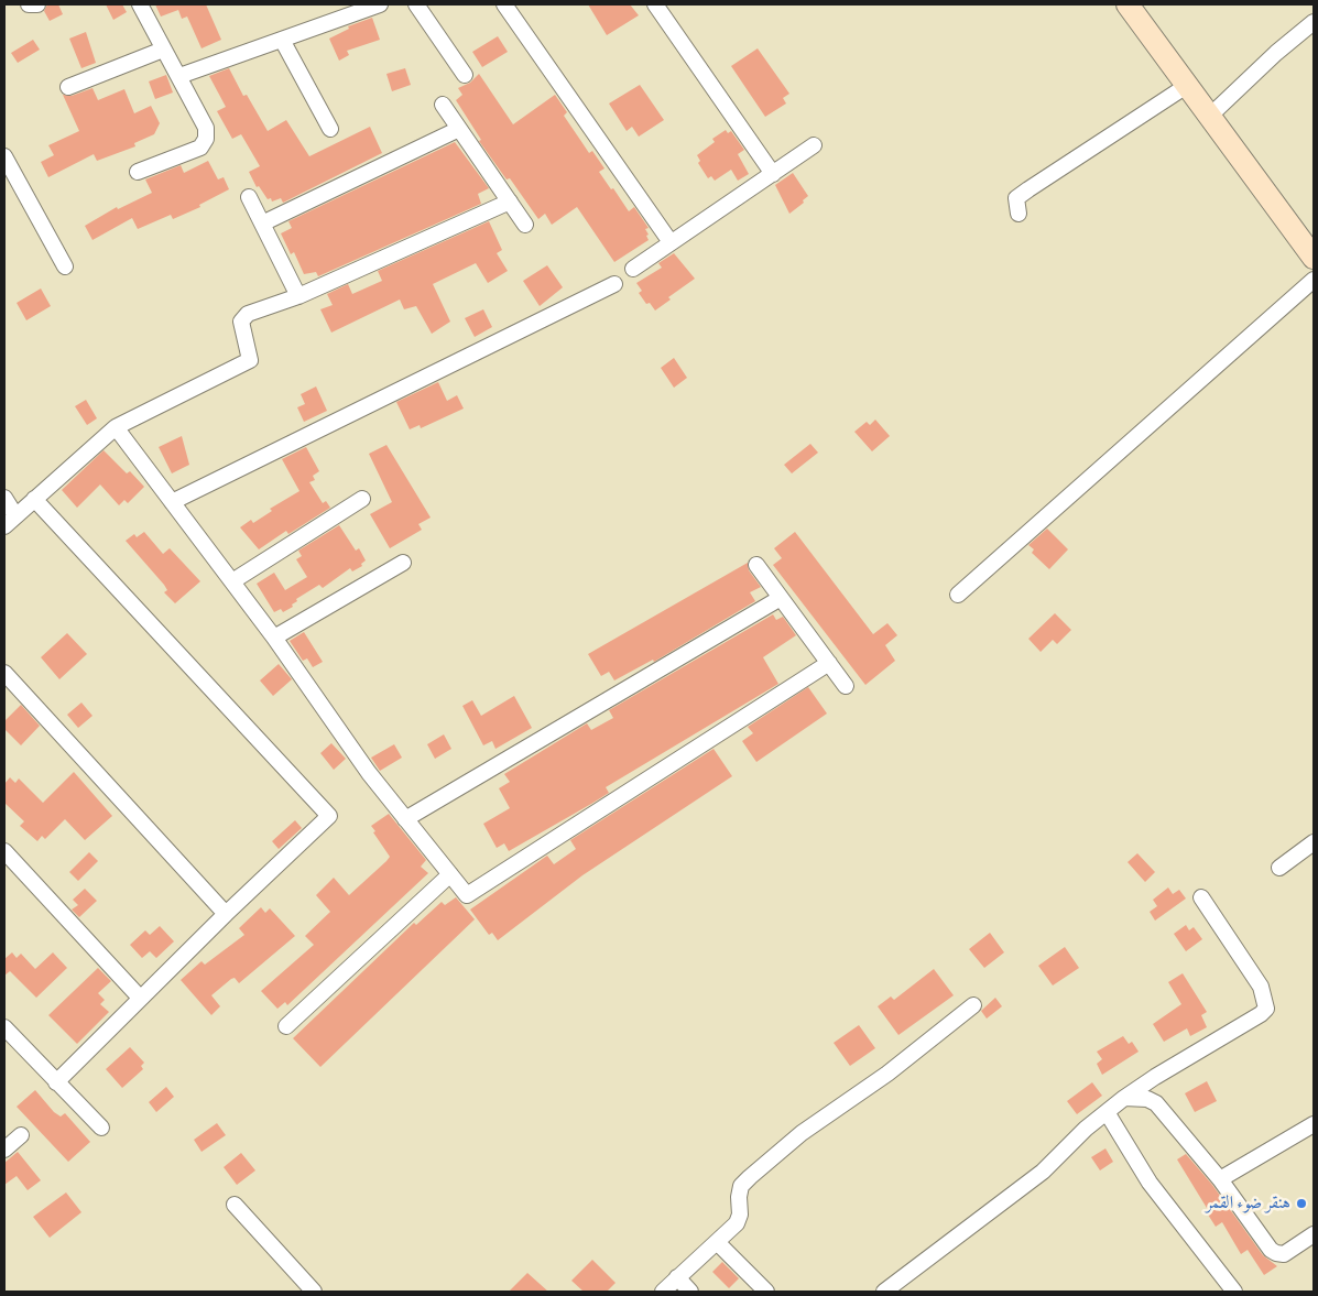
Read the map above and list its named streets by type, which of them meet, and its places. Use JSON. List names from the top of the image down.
{
  "places": ["هنقر ضوء القمر"]
}
